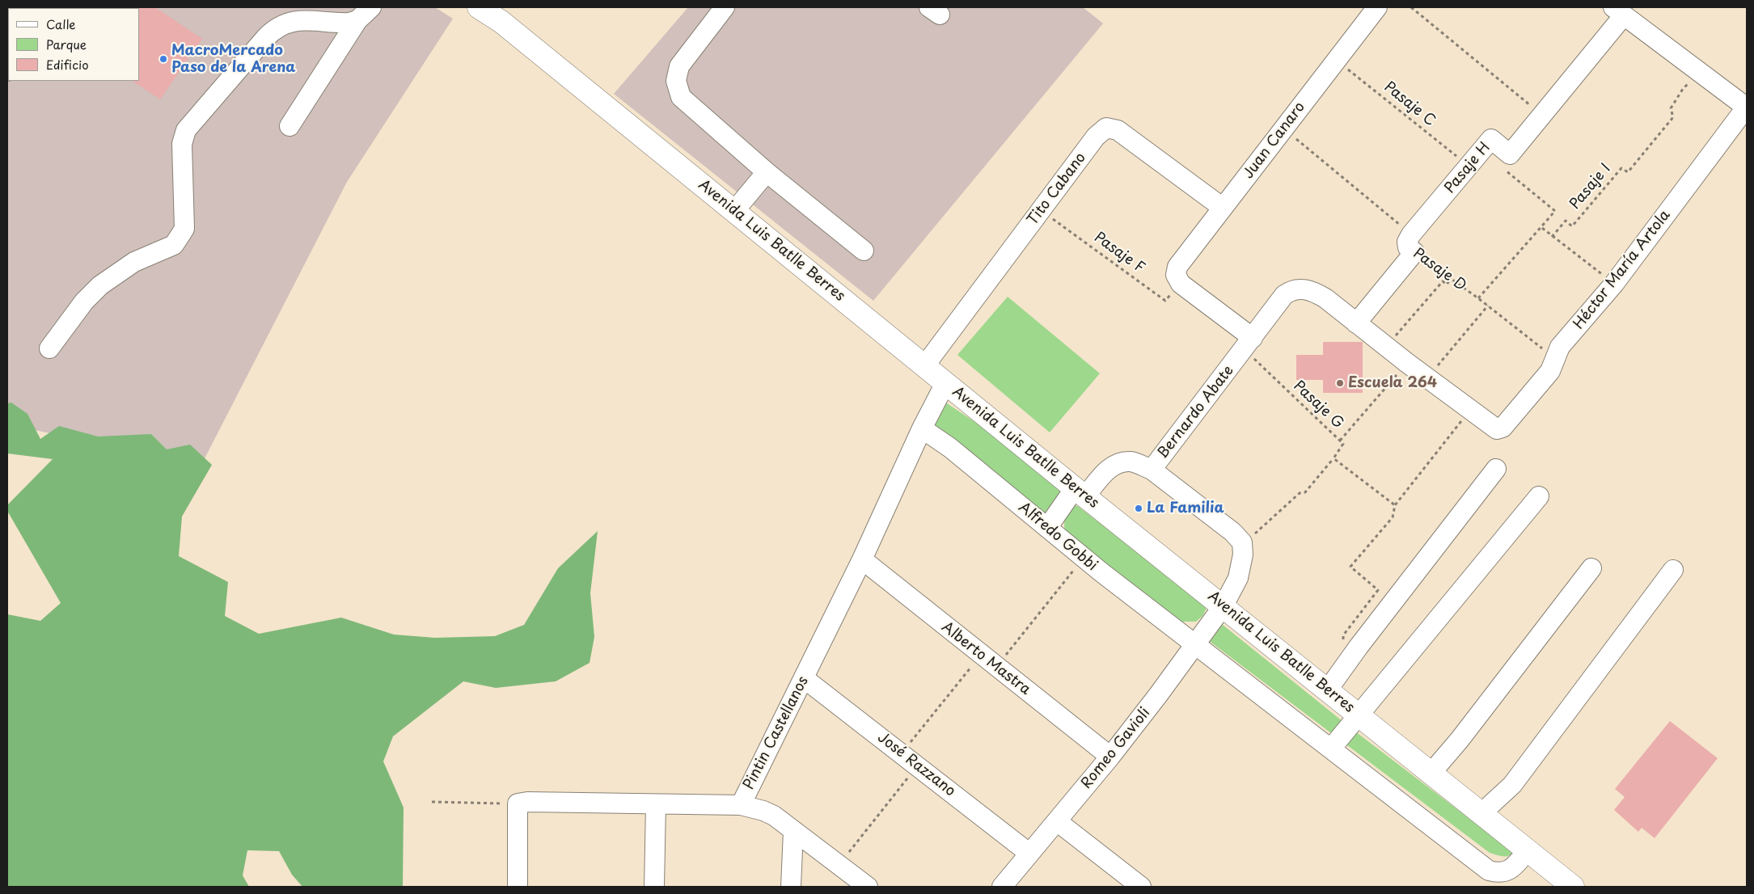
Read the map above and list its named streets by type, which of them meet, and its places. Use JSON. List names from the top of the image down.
{
  "streets": {
    "main road": ["Avenida Luis Batlle Berres"],
    "street": [
      "Juan Canaro",
      "Pasaje H",
      "Tito Cabano",
      "Héctor María Artola",
      "Bernardo Abate",
      "Alfredo Gobbi",
      "Alberto Mastra",
      "Pintin Castellanos",
      "Romeo Gavioli",
      "José Razzano"
    ],
    "path": [
      "Pasaje C",
      "Pasaje I",
      "Pasaje F",
      "Pasaje D",
      "Pasaje G"
    ]
  },
  "crossings": [
    ["Pasaje C", "Juan Canaro"],
    ["Pasaje C", "Pasaje H"],
    ["Juan Canaro", "Tito Cabano"],
    ["Juan Canaro", "Pasaje F"],
    ["Juan Canaro", "Pasaje D"],
    ["Pasaje H", "Pasaje I"],
    ["Pasaje H", "Pasaje D"],
    ["Pasaje H", "Bernardo Abate"],
    ["Pasaje I", "Pasaje D"],
    ["Tito Cabano", "Avenida Luis Batlle Berres"],
    ["Tito Cabano", "Pasaje F"],
    ["Avenida Luis Batlle Berres", "Bernardo Abate"],
    ["Avenida Luis Batlle Berres", "Alfredo Gobbi"],
    ["Avenida Luis Batlle Berres", "Pintin Castellanos"],
    ["Avenida Luis Batlle Berres", "Romeo Gavioli"],
    ["Pasaje D", "Héctor María Artola"],
    ["Pasaje G", "Bernardo Abate"],
    ["Bernardo Abate", "Alfredo Gobbi"],
    ["Alfredo Gobbi", "Pintin Castellanos"],
    ["Alfredo Gobbi", "Romeo Gavioli"],
    ["Alberto Mastra", "Pintin Castellanos"],
    ["Alberto Mastra", "Romeo Gavioli"],
    ["Pintin Castellanos", "José Razzano"],
    ["Romeo Gavioli", "José Razzano"]
  ],
  "places": ["MacroMercado Paso de la Arena", "Escuela 264", "La Familia"],
  "legend": ["Calle", "Parque", "Edificio"]
}
